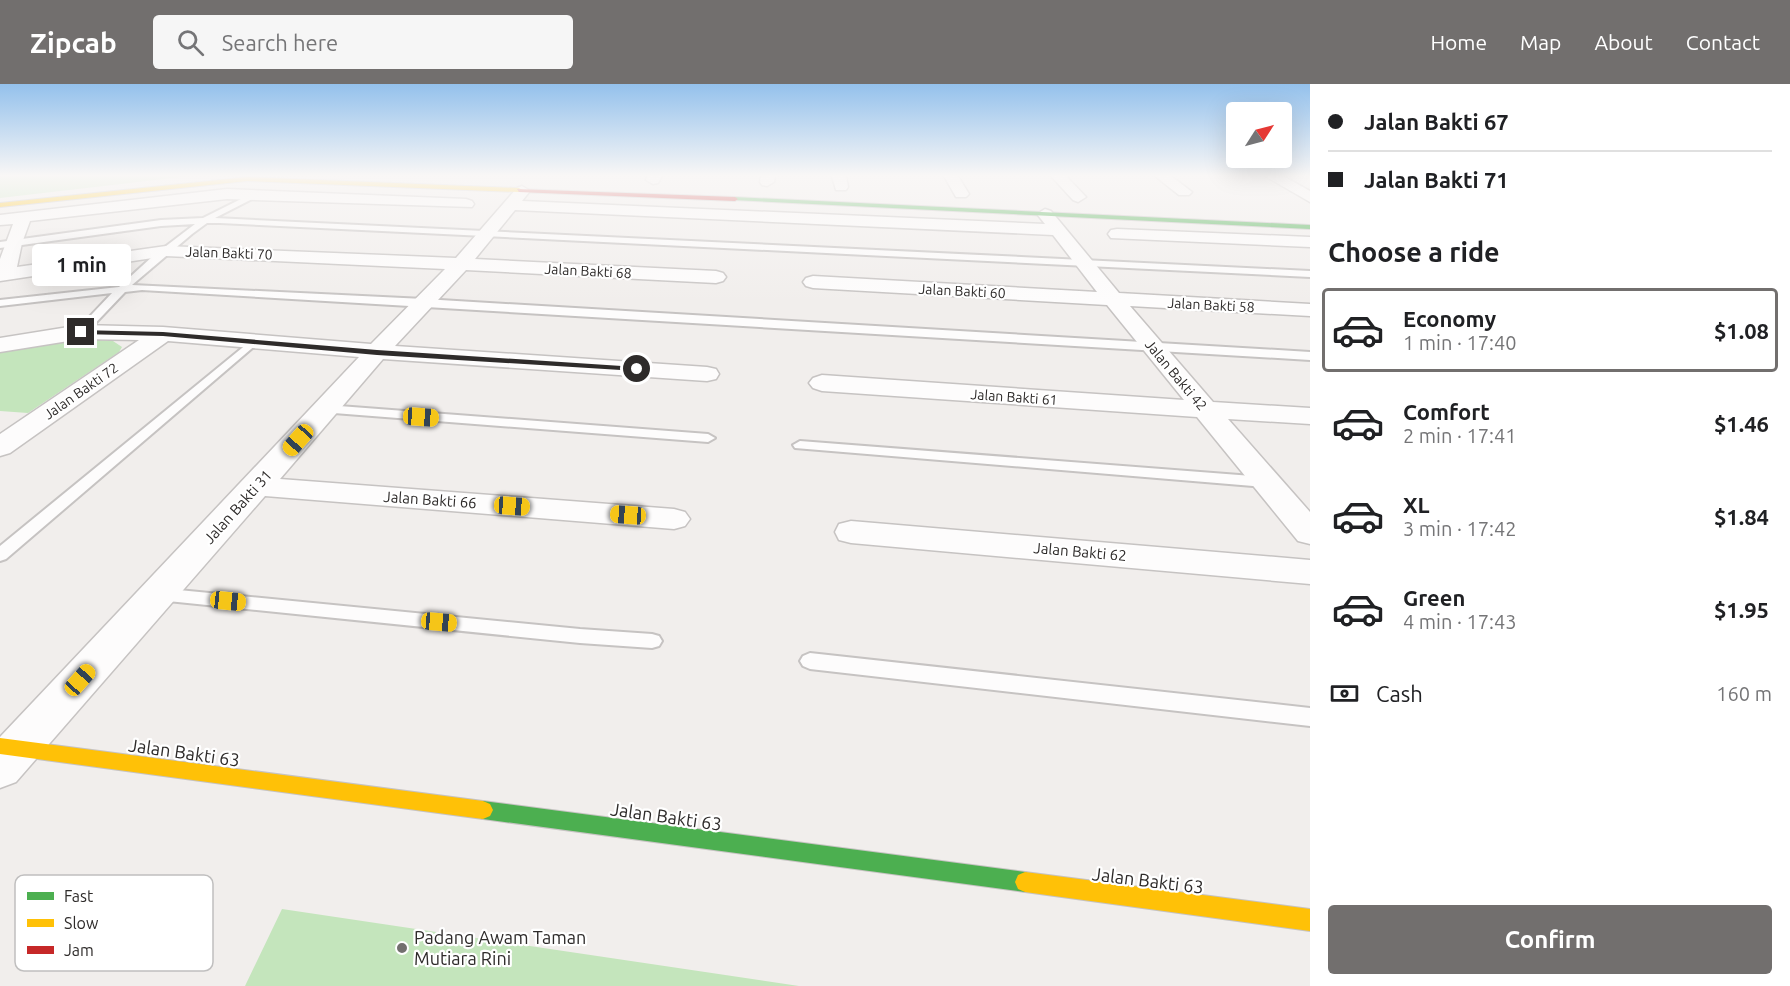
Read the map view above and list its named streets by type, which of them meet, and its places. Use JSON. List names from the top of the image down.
{
  "streets": {
    "street": [
      "Jalan Bakti 70",
      "Jalan Bakti 68",
      "Jalan Bakti 60",
      "Jalan Bakti 58",
      "Jalan Bakti 42",
      "Jalan Bakti 72",
      "Jalan Bakti 61",
      "Jalan Bakti 66",
      "Jalan Bakti 31",
      "Jalan Bakti 62",
      "Jalan Bakti 63"
    ]
  },
  "crossings": [
    ["Jalan Bakti 70", "Jalan Bakti 68"],
    ["Jalan Bakti 70", "Jalan Bakti 31"],
    ["Jalan Bakti 68", "Jalan Bakti 31"],
    ["Jalan Bakti 60", "Jalan Bakti 58"],
    ["Jalan Bakti 60", "Jalan Bakti 42"],
    ["Jalan Bakti 58", "Jalan Bakti 42"],
    ["Jalan Bakti 42", "Jalan Bakti 61"],
    ["Jalan Bakti 66", "Jalan Bakti 31"],
    ["Jalan Bakti 31", "Jalan Bakti 63"]
  ],
  "places": ["Padang Awam Taman Mutiara Rini"],
  "legend": ["Fast", "Slow", "Jam"],
  "north": "top right",
  "page": {
    "header": "Zipcab",
    "search": "Search here",
    "nav": [
      "Home",
      "Map",
      "About",
      "Contact"
    ],
    "banner": ["Jalan Bakti 67", "Jalan Bakti 71"],
    "heading": "Choose a ride",
    "bubble": "1 min",
    "list": [
      {
        "name": "Economy",
        "note": "1 min · 17:40",
        "value": "$1.08"
      },
      {
        "name": "Comfort",
        "note": "2 min · 17:41",
        "value": "$1.46"
      },
      {
        "name": "XL",
        "note": "3 min · 17:42",
        "value": "$1.84"
      },
      {
        "name": "Green",
        "note": "4 min · 17:43",
        "value": "$1.95"
      }
    ],
    "pay": ["Cash", "160 m"],
    "buttons": "Confirm"
  }
}
